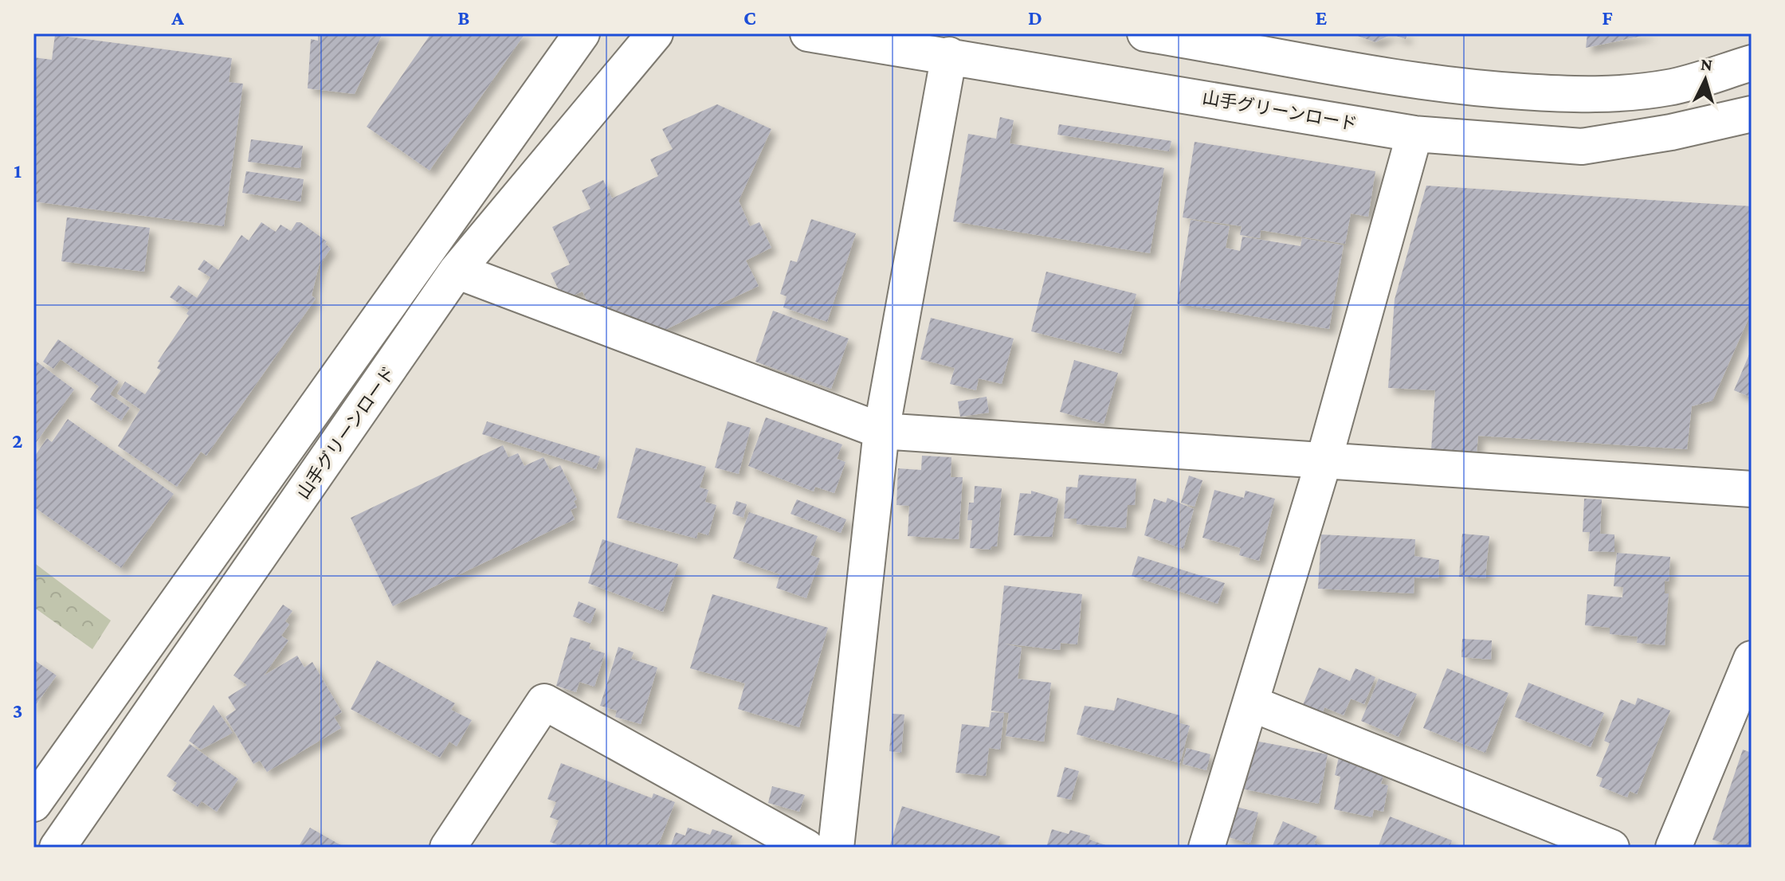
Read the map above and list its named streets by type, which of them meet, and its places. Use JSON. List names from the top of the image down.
{
  "streets": {
    "street": ["山手グリーンロード"]
  },
  "north": "top",
  "grid": {
    "columns": [
      "A",
      "B",
      "C",
      "D",
      "E",
      "F"
    ],
    "rows": ["1", "2", "3"]
  }
}
